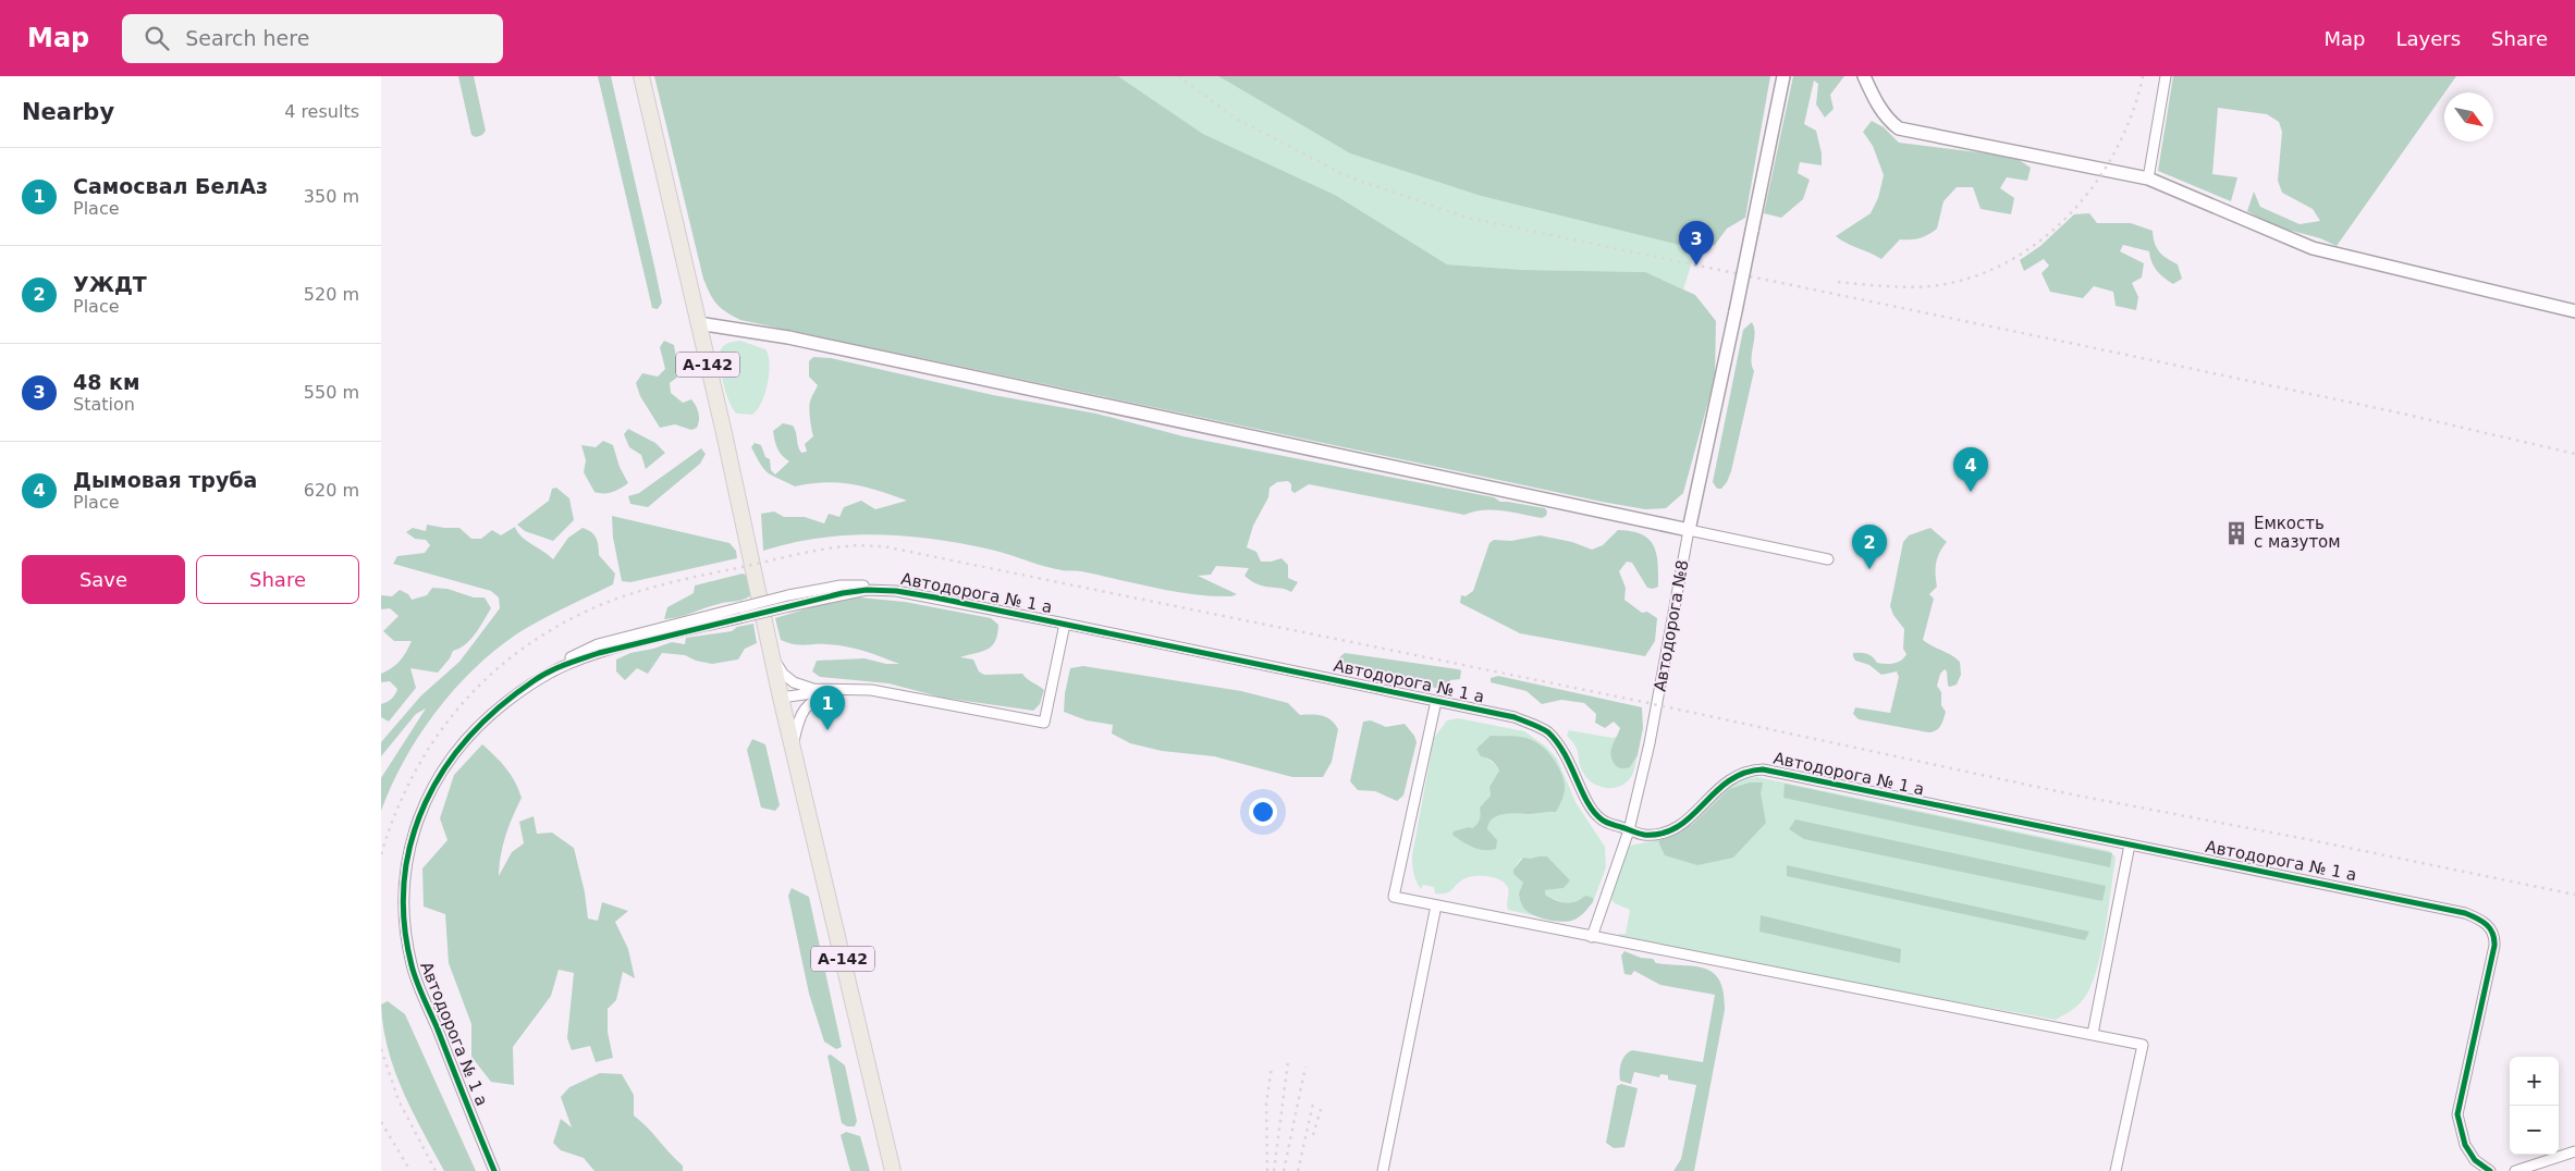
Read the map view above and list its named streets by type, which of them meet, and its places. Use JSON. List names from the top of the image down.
{
  "streets": {
    "highway": ["А-142"],
    "street": ["Автодорога № 1 а", "Автодорога №8"]
  },
  "crossings": [
    ["Автодорога № 1 а", "Автодорога №8"]
  ],
  "places": {
    "building": ["Емкость с мазутом"]
  },
  "north": "bottom right",
  "page": {
    "header": "Map",
    "search": "Search here",
    "nav": ["Map", "Layers", "Share"],
    "heading": ["Nearby", "4 results"],
    "list": [
      {
        "mark": "1",
        "name": "Самосвал БелАз",
        "note": "Place",
        "value": "350 m"
      },
      {
        "mark": "2",
        "name": "УЖДТ",
        "note": "Place",
        "value": "520 m"
      },
      {
        "mark": "3",
        "name": "48 км",
        "note": "Station",
        "value": "550 m"
      },
      {
        "mark": "4",
        "name": "Дымовая труба",
        "note": "Place",
        "value": "620 m"
      }
    ],
    "pins": [
      "3",
      "4",
      "2",
      "1"
    ],
    "buttons": ["Save", "Share"],
    "map_buttons": ["+", "−"]
  }
}
